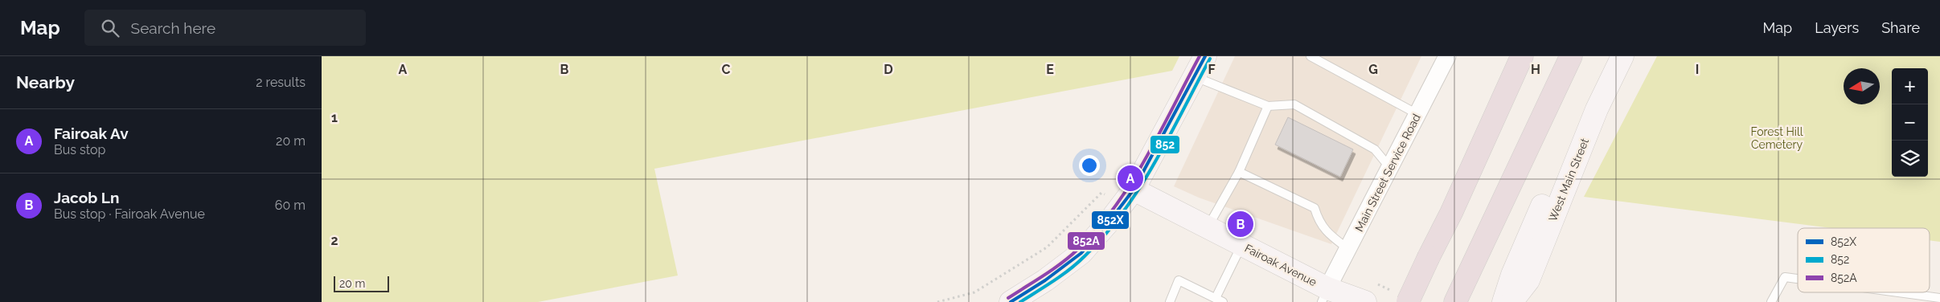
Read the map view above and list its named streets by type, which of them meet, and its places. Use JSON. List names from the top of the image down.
{
  "streets": {
    "street": ["Main Street Service Road", "West Main Street", "Fairoak Avenue"]
  },
  "crossings": [
    ["Main Street Service Road", "Fairoak Avenue"]
  ],
  "parks": ["Forest Hill Cemetery"],
  "lines": ["transit line 852X", "transit line 852A", "transit line 852"],
  "legend": ["852X", "852", "852A"],
  "scale_bar": "20 m",
  "north": "left",
  "page": {
    "header": "Map",
    "search": "Search here",
    "nav": ["Map", "Layers", "Share"],
    "heading": ["Nearby", "2 results"],
    "map_buttons": ["+", "−"],
    "list": [
      {
        "mark": "A",
        "name": "Fairoak Av",
        "note": "Bus stop",
        "value": "20 m"
      },
      {
        "mark": "B",
        "name": "Jacob Ln",
        "note": "Bus stop · Fairoak Avenue",
        "value": "60 m"
      }
    ],
    "pins": ["A", "B"],
    "scale": "20 m"
  },
  "grid": {
    "columns": [
      "A",
      "B",
      "C",
      "D",
      "E",
      "F",
      "G",
      "H",
      "I"
    ],
    "rows": ["1", "2"]
  }
}
